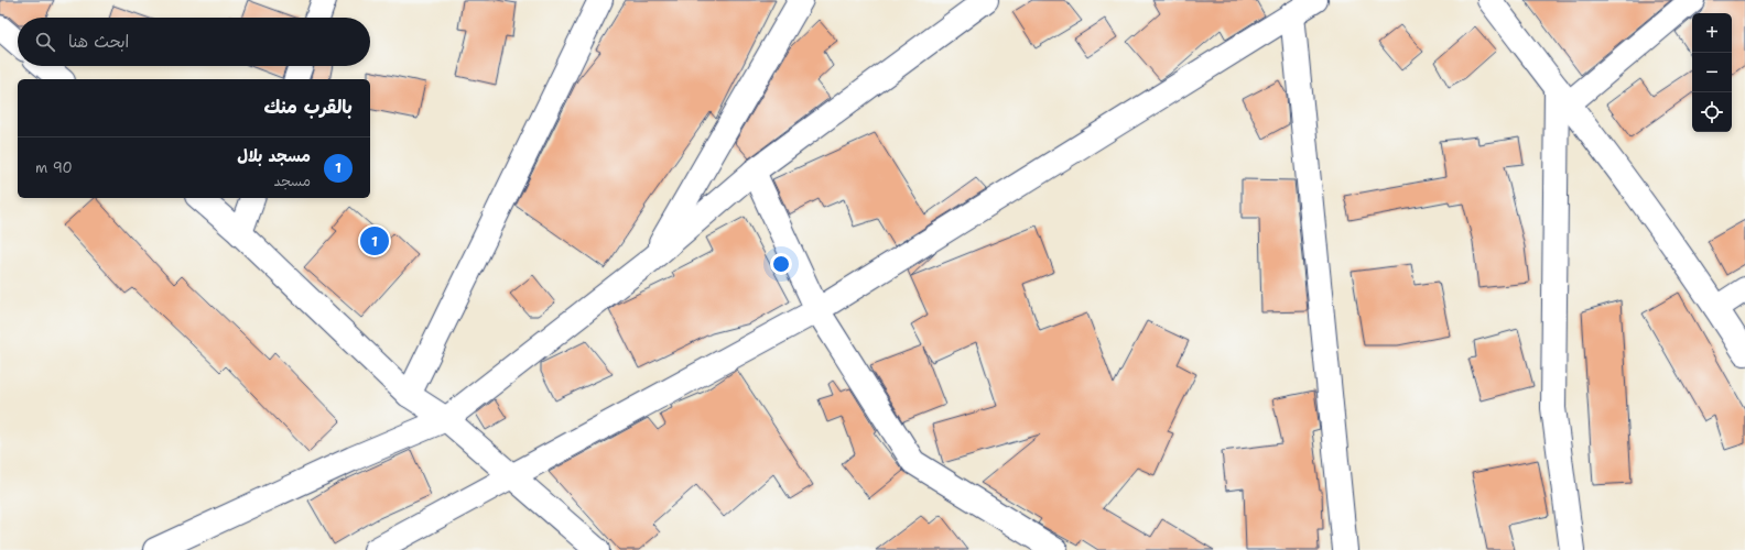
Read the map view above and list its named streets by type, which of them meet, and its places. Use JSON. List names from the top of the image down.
{
  "page": {
    "map_buttons": ["+", "−"],
    "search": "ابحث هنا",
    "heading": "بالقرب منك",
    "list": [
      {
        "mark": "1",
        "name": "مسجد بلال",
        "note": "مسجد",
        "value": "90 m"
      }
    ],
    "pins": "1"
  }
}
